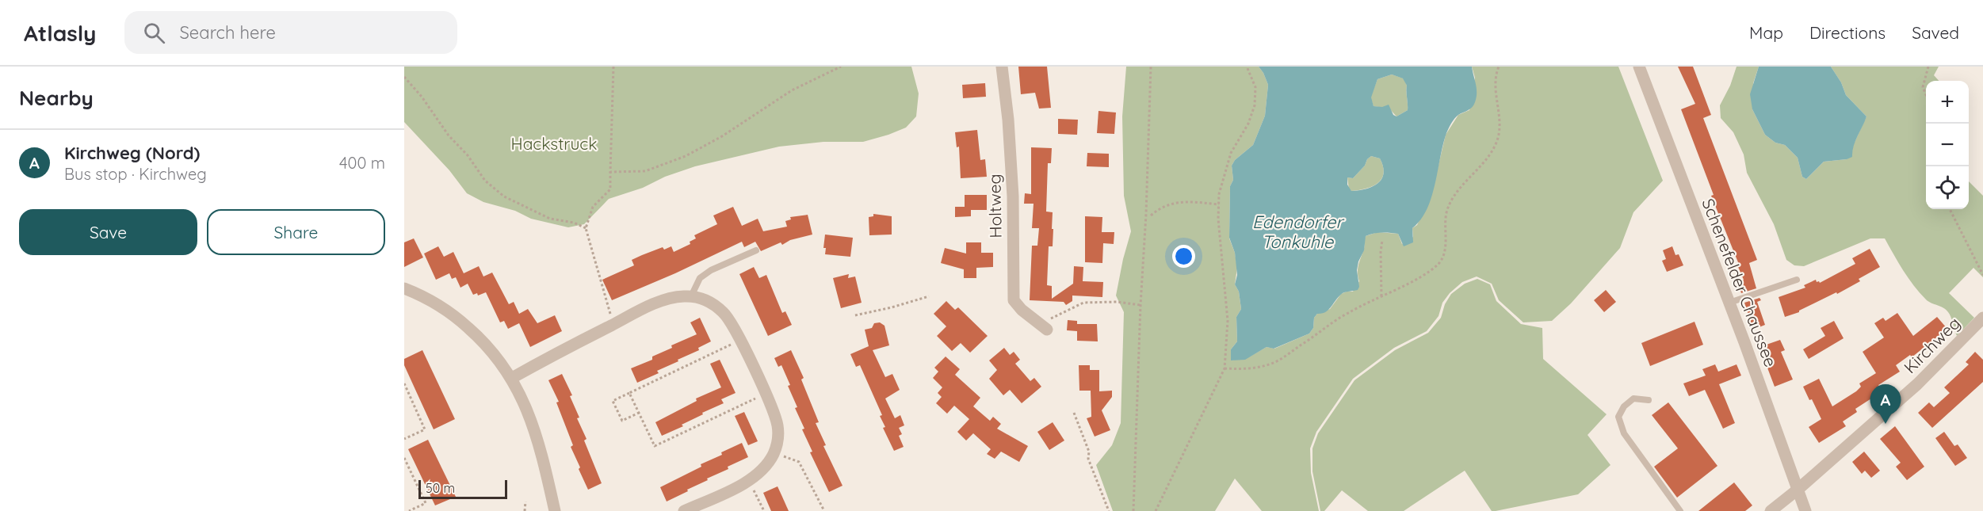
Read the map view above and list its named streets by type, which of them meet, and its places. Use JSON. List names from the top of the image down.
{
  "streets": {
    "street": ["Holtweg", "Schenefelder Chaussee", "Kirchweg"]
  },
  "crossings": [
    ["Schenefelder Chaussee", "Kirchweg"]
  ],
  "water": ["Edendorfer Tonkuhle"],
  "parks": ["Hackstruck"],
  "scale_bar": "50 m",
  "page": {
    "header": "Atlasly",
    "search": "Search here",
    "nav": ["Map", "Directions", "Saved"],
    "heading": "Nearby",
    "map_buttons": ["+", "−"],
    "list": [
      {
        "mark": "A",
        "name": "Kirchweg (Nord)",
        "note": "Bus stop · Kirchweg",
        "value": "400 m"
      }
    ],
    "buttons": ["Save", "Share"],
    "pins": "A",
    "scale": "50 m"
  }
}
